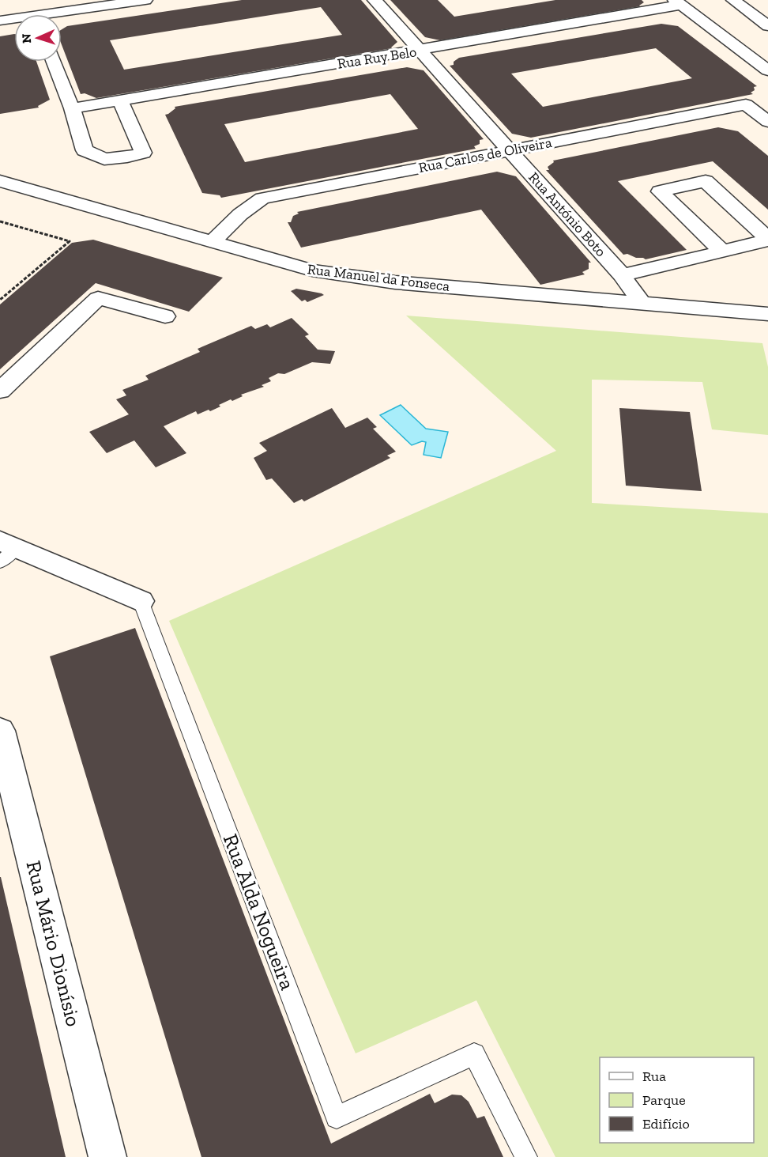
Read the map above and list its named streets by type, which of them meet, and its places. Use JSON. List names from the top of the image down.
{
  "streets": {
    "street": [
      "Rua Ruy Belo",
      "Rua Carlos de Oliveira",
      "Rua António Boto",
      "Rua Manuel da Fonseca",
      "Rua Alda Nogueira",
      "Rua Mário Dionísio"
    ]
  },
  "crossings": [
    ["Rua Ruy Belo", "Rua António Boto"],
    ["Rua Carlos de Oliveira", "Rua António Boto"],
    ["Rua Carlos de Oliveira", "Rua Manuel da Fonseca"],
    ["Rua António Boto", "Rua Manuel da Fonseca"]
  ],
  "legend": ["Rua", "Parque", "Edifício"],
  "north": "left"
}
